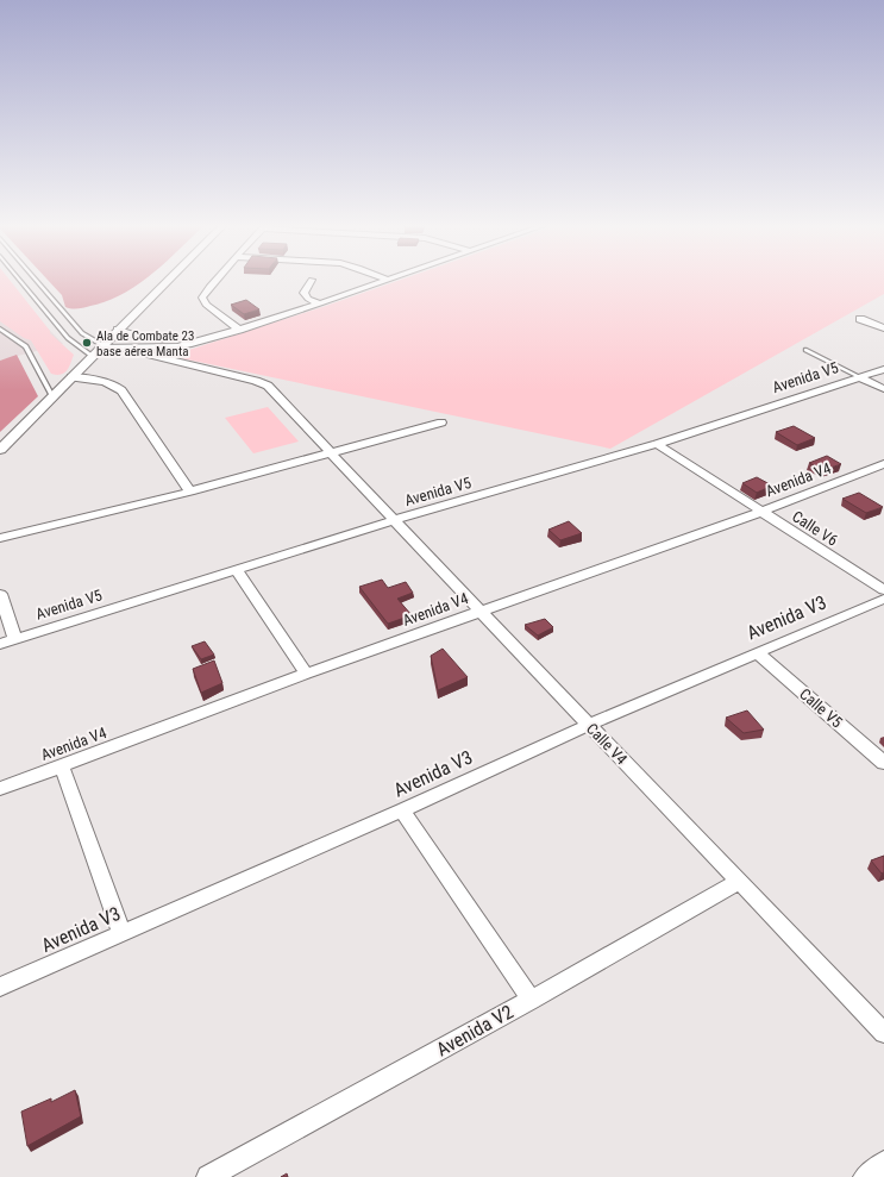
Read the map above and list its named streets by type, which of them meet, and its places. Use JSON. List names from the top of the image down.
{
  "streets": {
    "street": [
      "Avenida V5",
      "Avenida V4",
      "Calle V6",
      "Avenida V3",
      "Calle V5",
      "Calle V4",
      "Avenida V2"
    ]
  },
  "crossings": [
    ["Avenida V5", "Calle V6"],
    ["Avenida V5", "Calle V4"],
    ["Avenida V4", "Calle V6"],
    ["Avenida V4", "Calle V4"],
    ["Avenida V3", "Calle V5"],
    ["Avenida V3", "Calle V4"],
    ["Calle V4", "Avenida V2"]
  ],
  "places": ["Ala de Combate 23 base aérea Manta"]
}
